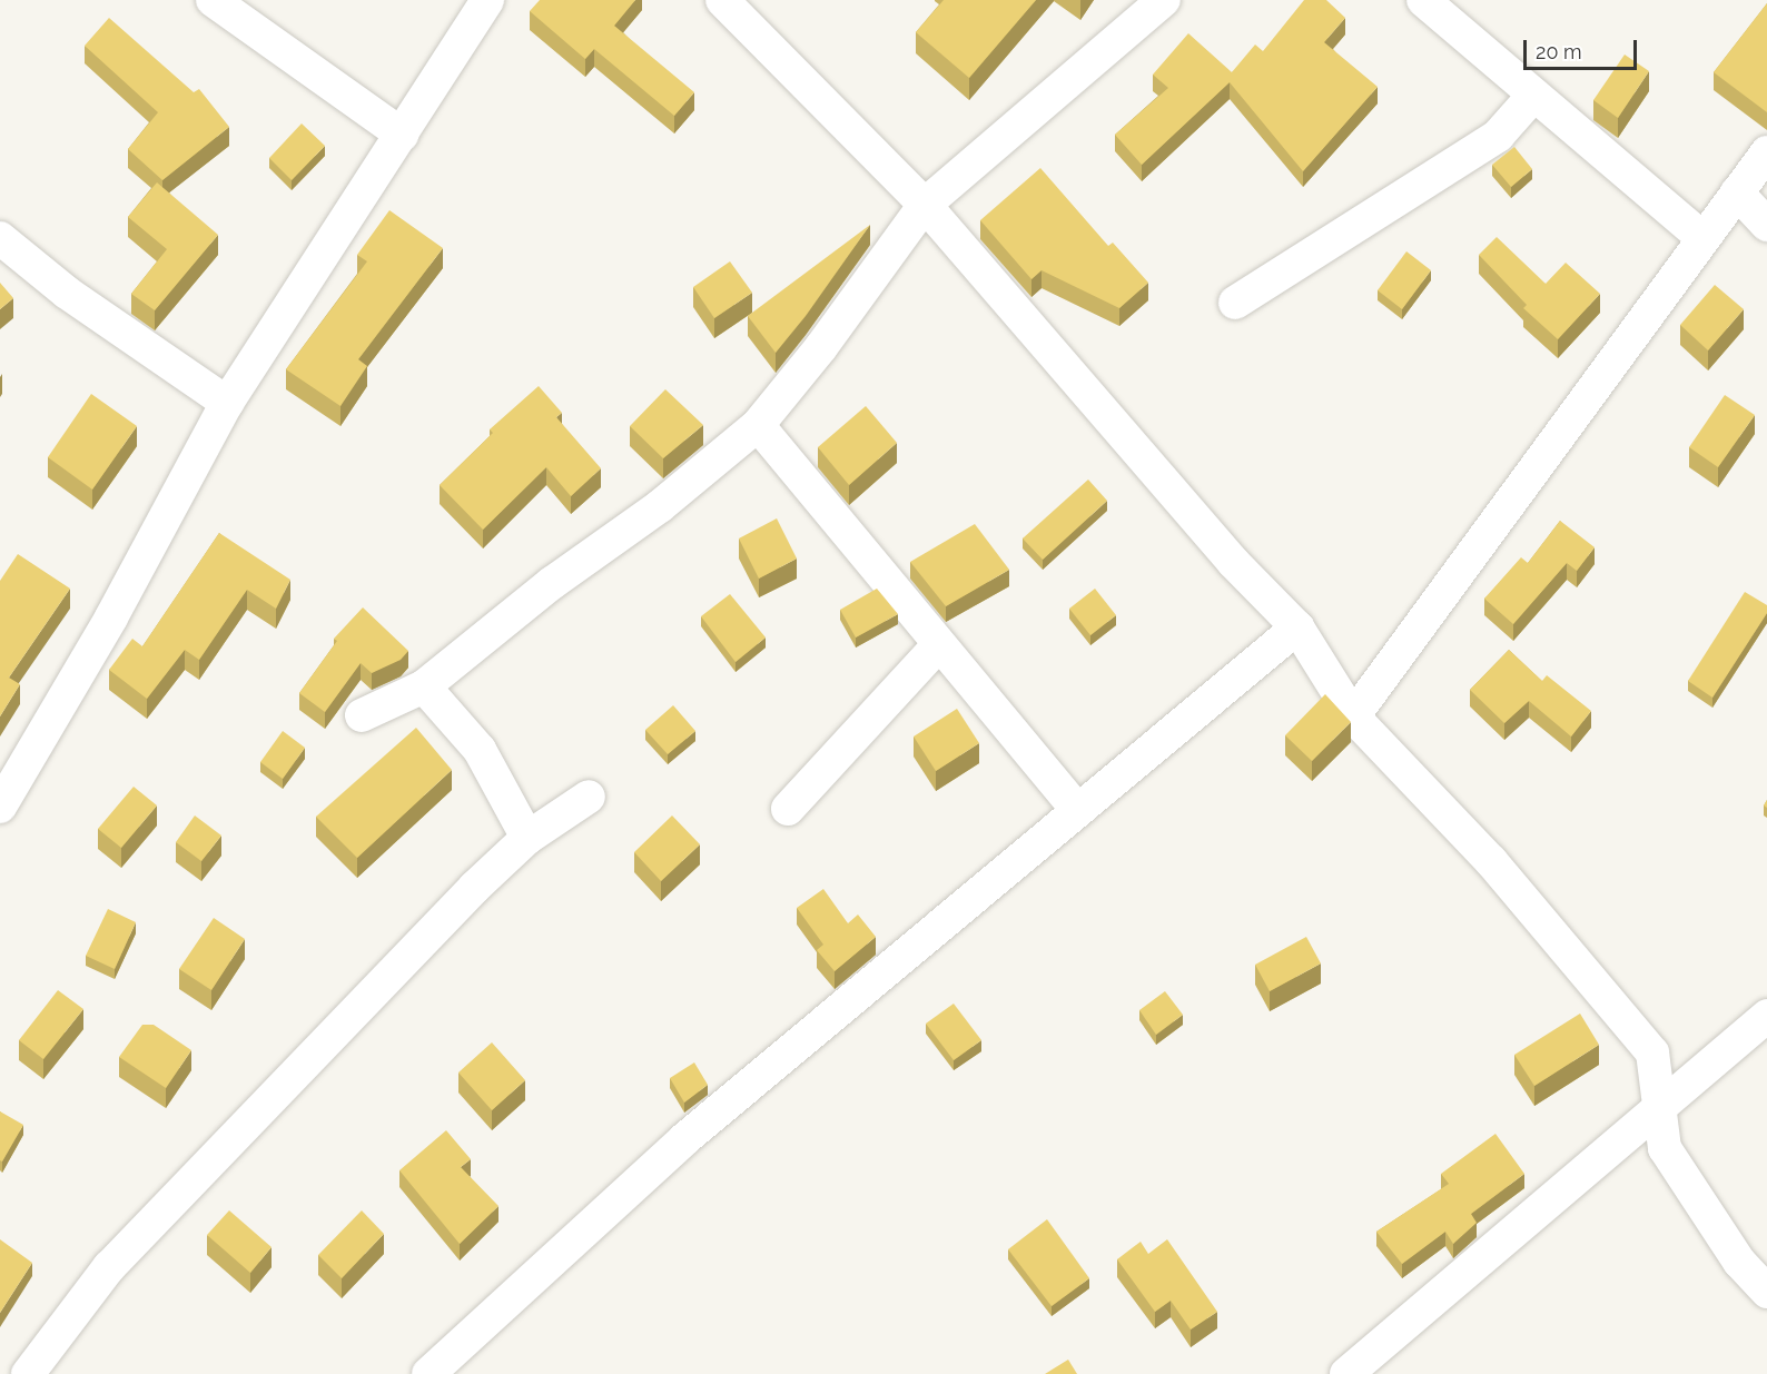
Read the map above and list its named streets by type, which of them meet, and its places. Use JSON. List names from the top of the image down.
{
  "scale_bar": "20 m"
}
